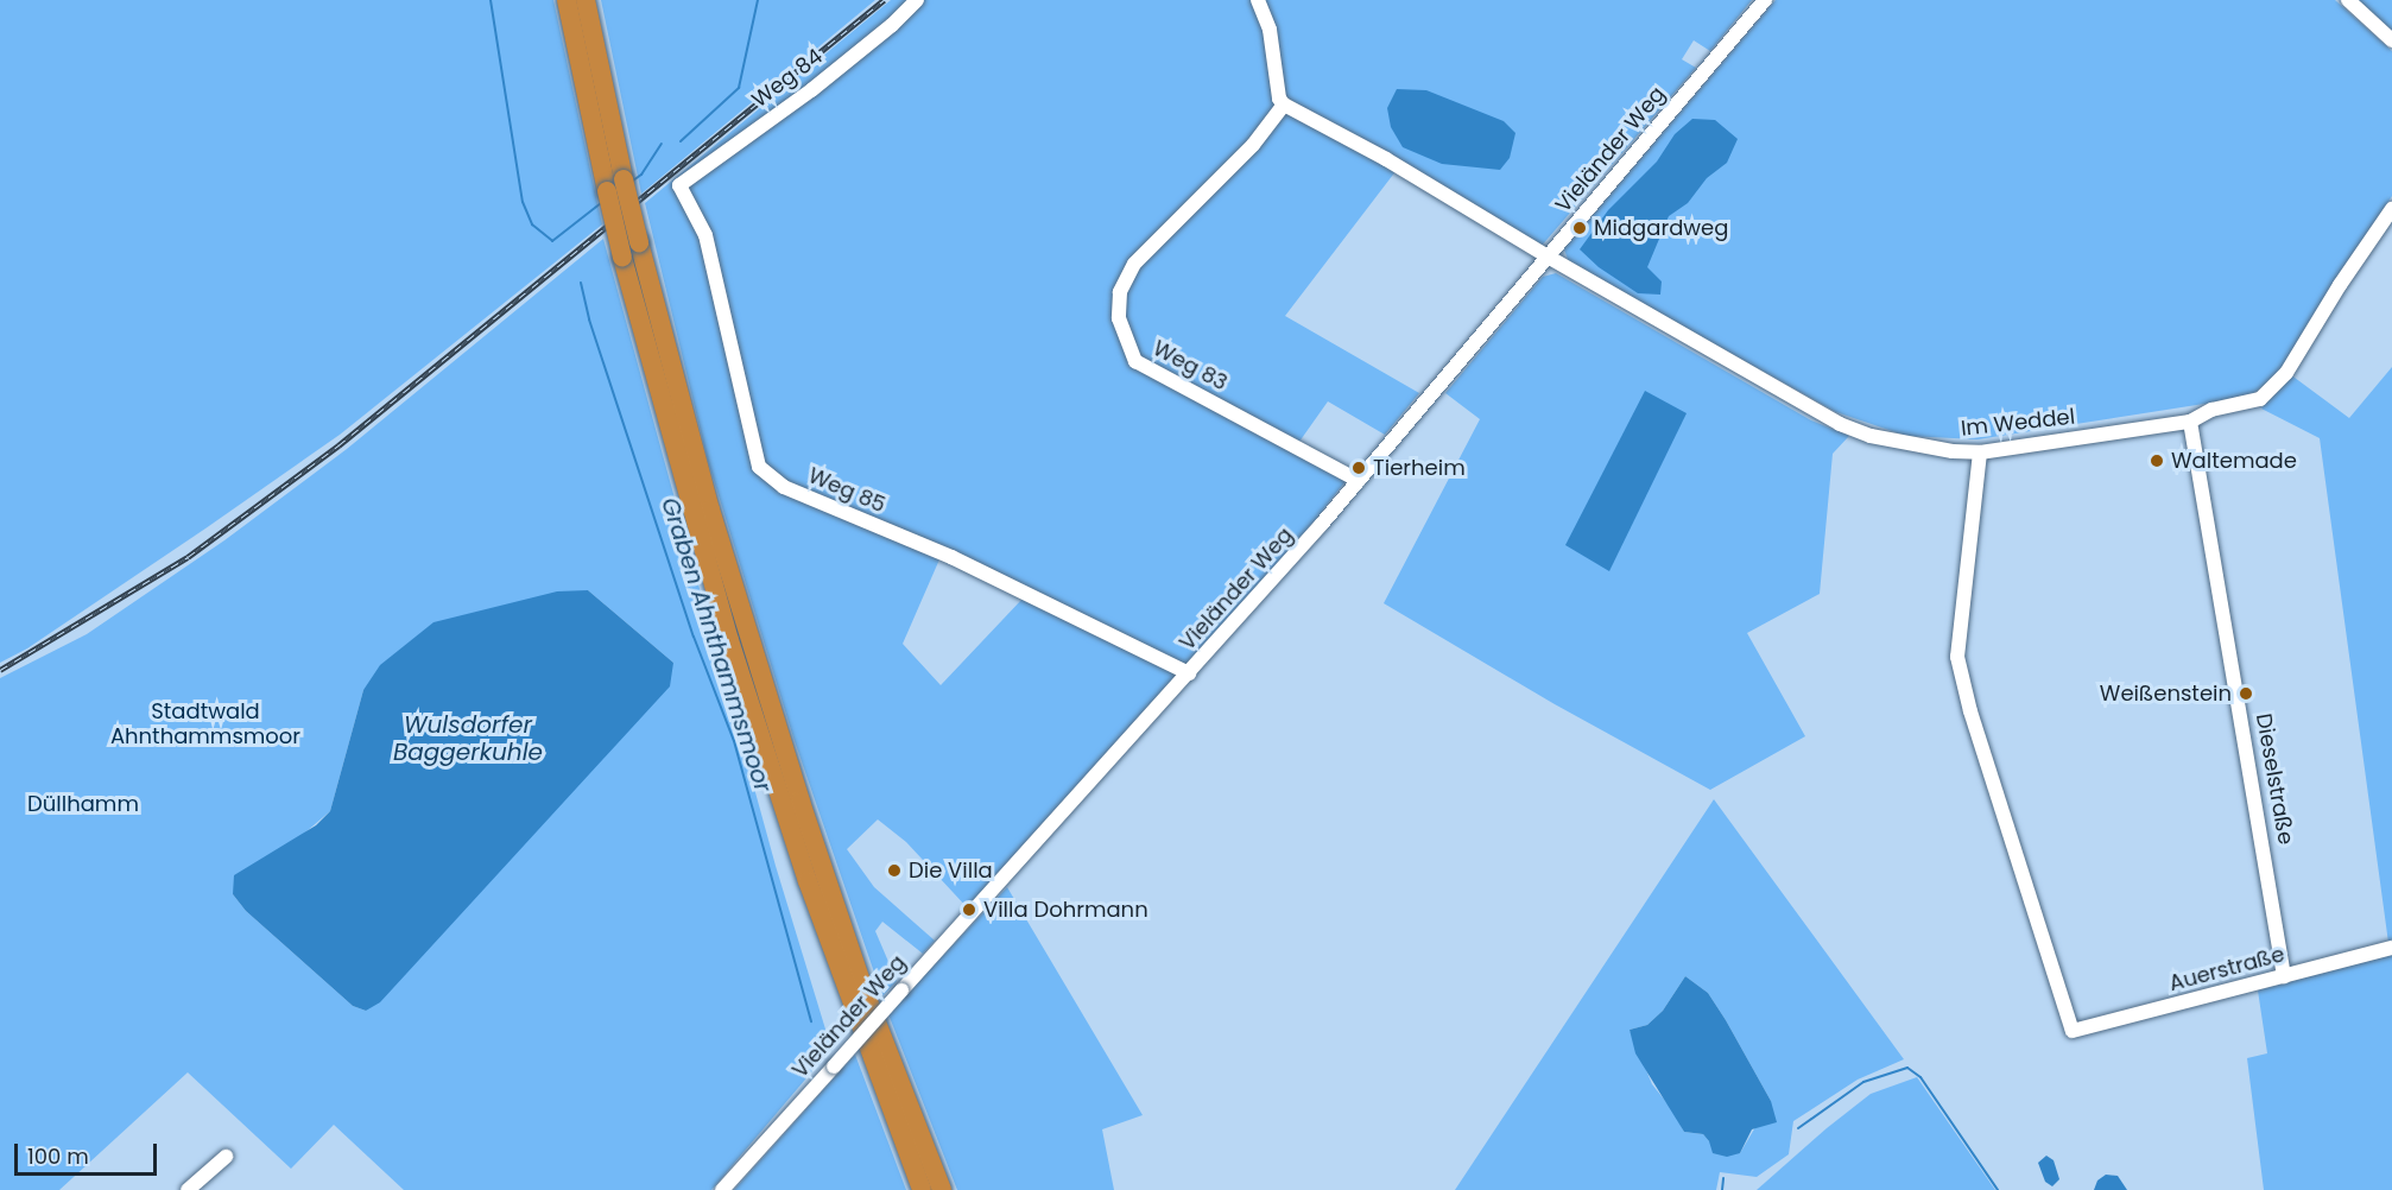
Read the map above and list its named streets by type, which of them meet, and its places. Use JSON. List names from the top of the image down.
{
  "streets": {
    "street": [
      "Weg 84",
      "Vieländer Weg",
      "Weg 83",
      "Im Weddel",
      "Weg 85",
      "Dieselstraße",
      "Auerstraße"
    ]
  },
  "crossings": [
    ["Weg 84", "Weg 85"],
    ["Vieländer Weg", "Weg 83"],
    ["Vieländer Weg", "Im Weddel"],
    ["Vieländer Weg", "Weg 85"],
    ["Im Weddel", "Dieselstraße"],
    ["Im Weddel", "Auerstraße"],
    ["Dieselstraße", "Auerstraße"]
  ],
  "water": ["Graben Ahnthammsmoor", "Wulsdorfer Baggerkuhle"],
  "parks": ["Stadtwald Ahnthammsmoor", "Düllhamm"],
  "places": [
    "Midgardweg",
    "Waltemade",
    "Tierheim",
    "Weißenstein",
    "Die Villa",
    "Villa Dohrmann"
  ],
  "scale_bar": "100 m"
}
